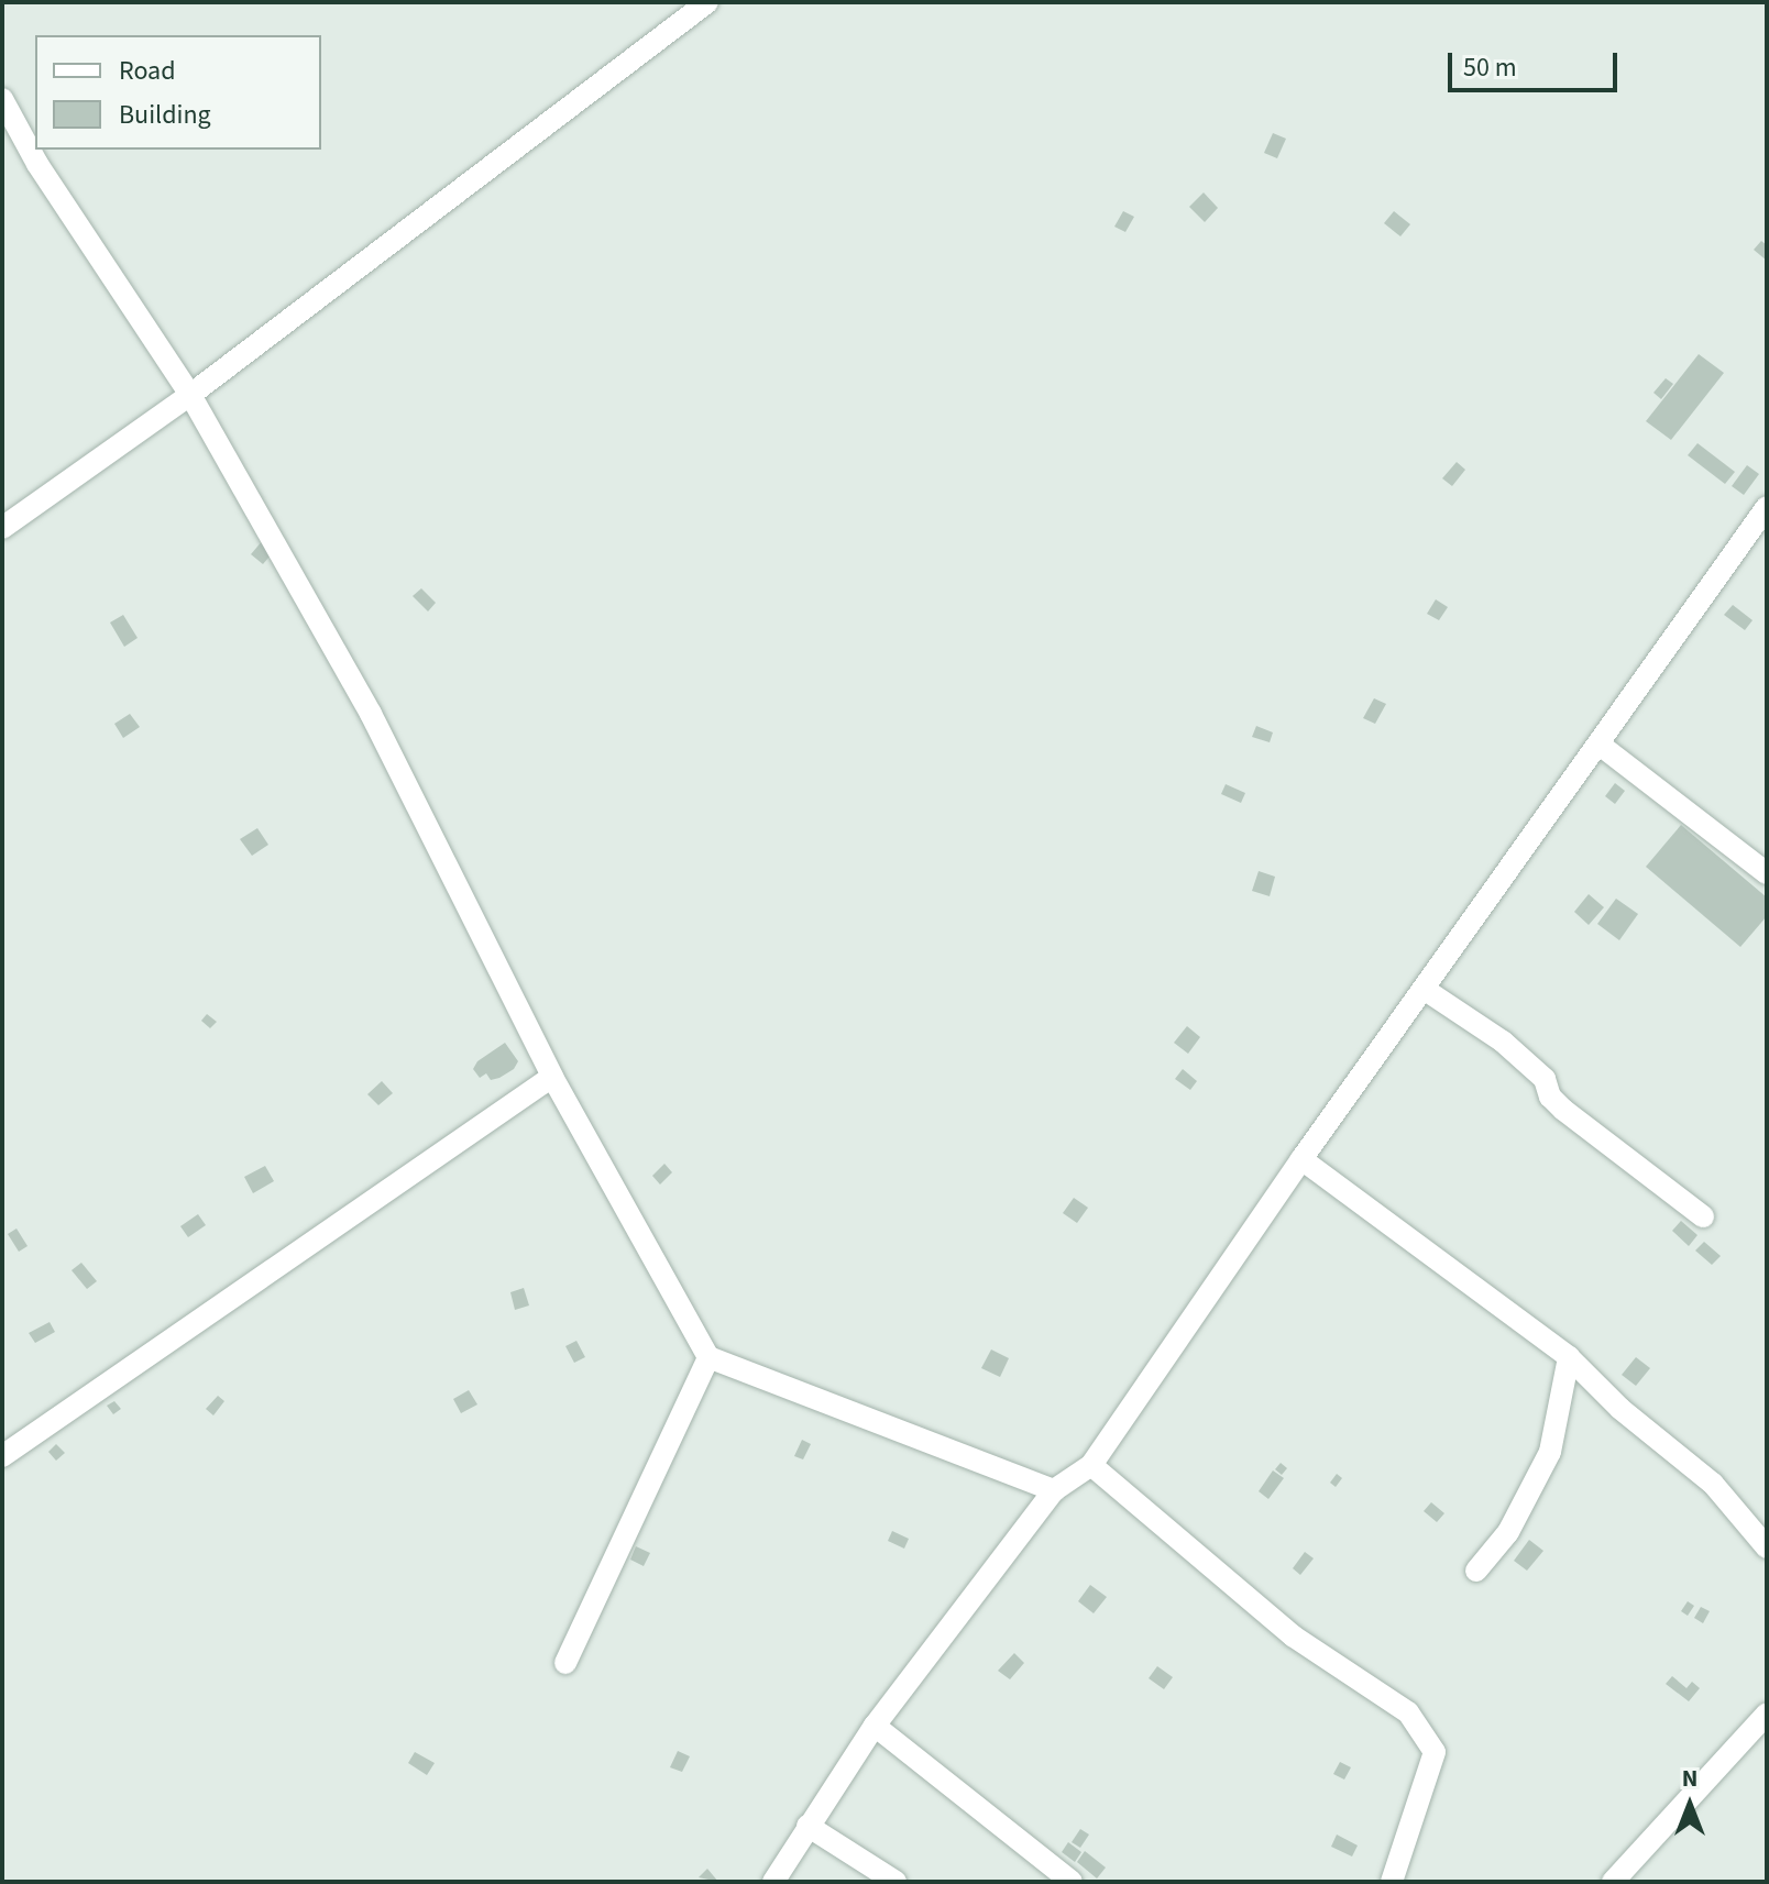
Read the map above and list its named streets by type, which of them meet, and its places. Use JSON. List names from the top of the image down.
{
  "legend": ["Road", "Building"],
  "scale_bar": "50 m",
  "north": "top"
}
